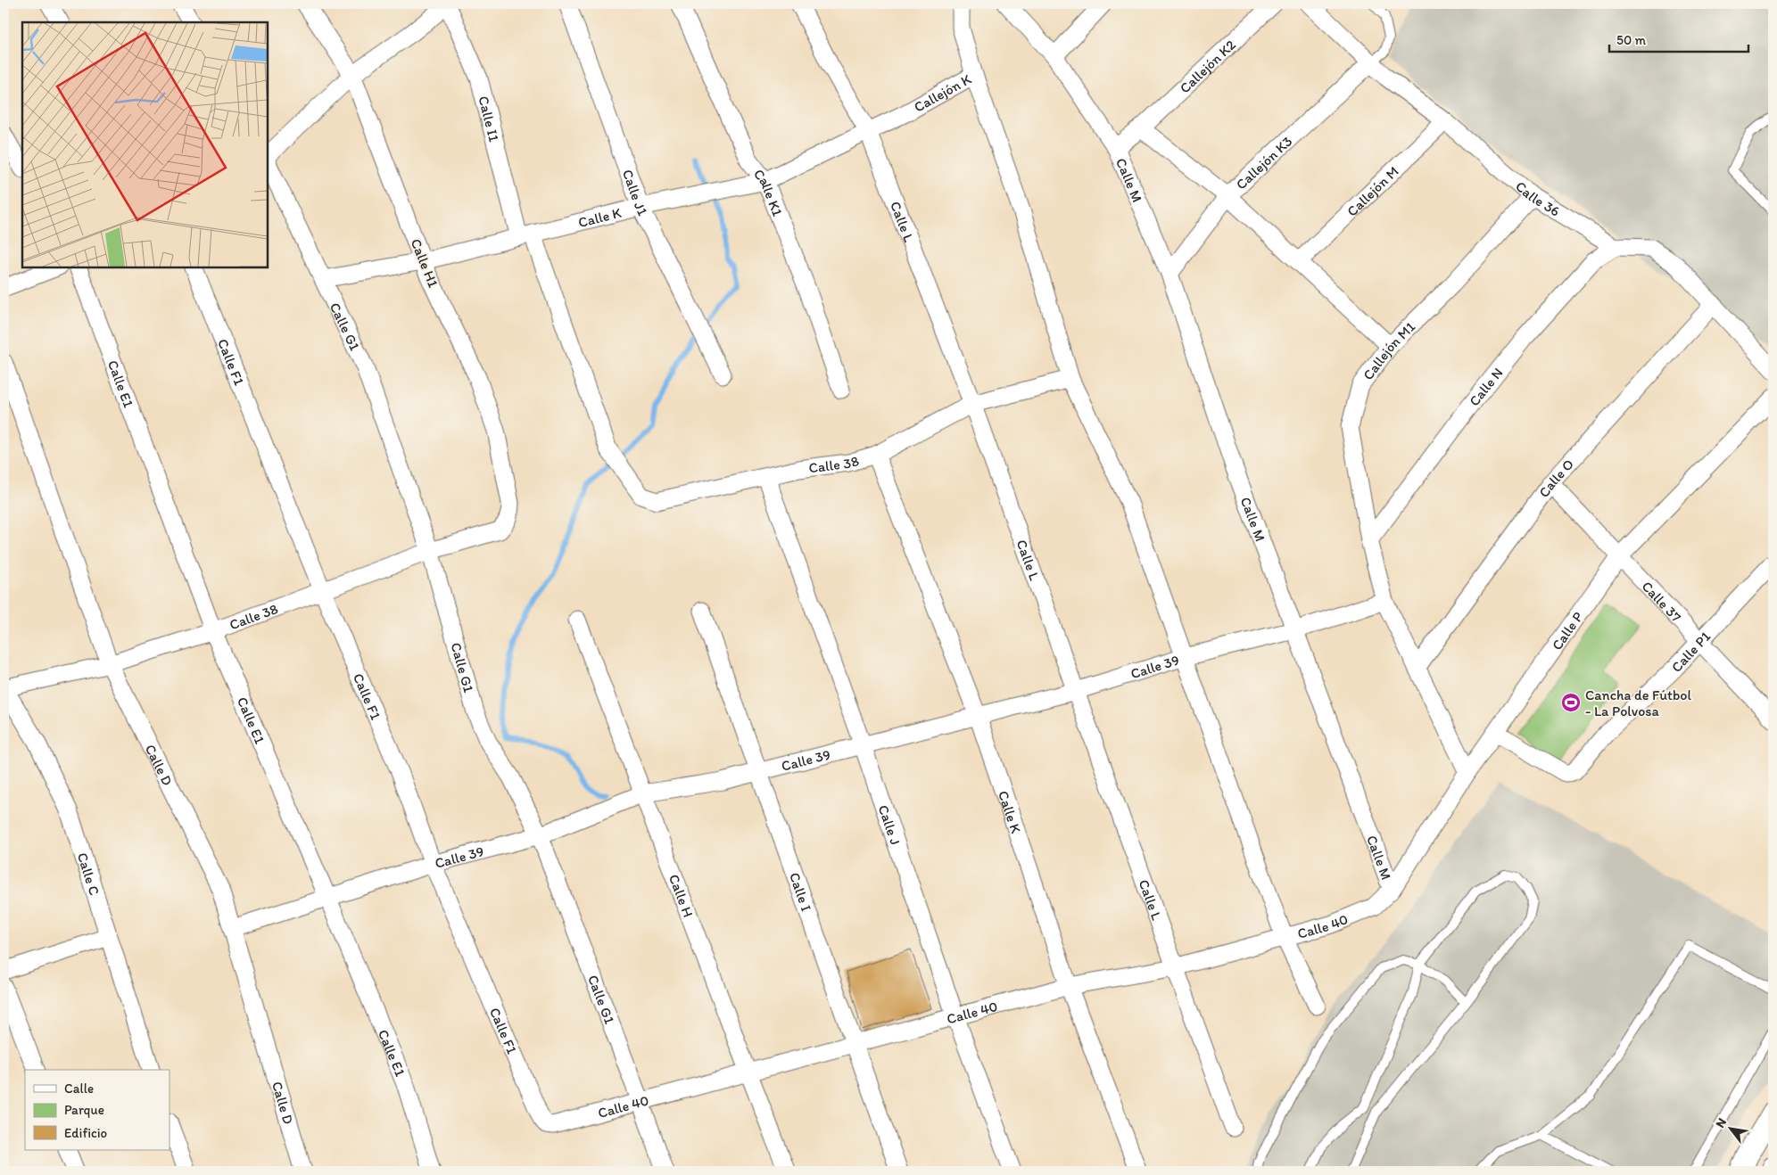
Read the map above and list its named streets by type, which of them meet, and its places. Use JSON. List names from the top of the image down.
{
  "streets": {
    "street": [
      "Callejón K2",
      "Callejón K",
      "Calle I1",
      "Callejón K3",
      "Calle M",
      "Callejón M",
      "Calle J1",
      "Calle K1",
      "Calle 36",
      "Calle K",
      "Calle L",
      "Calle H1",
      "Calle G1",
      "Callejón M1",
      "Calle F1",
      "Calle E1",
      "Calle N",
      "Calle 38",
      "Calle O",
      "Calle 37",
      "Calle P",
      "Calle P1",
      "Calle 39",
      "Calle D",
      "Calle J",
      "Calle C",
      "Calle I",
      "Calle H",
      "Calle 40"
    ]
  },
  "crossings": [
    ["Callejón K2", "Calle M"],
    ["Callejón K", "Calle K"],
    ["Callejón K", "Calle L"],
    ["Calle I1", "Calle K"],
    ["Calle I1", "Calle 38"],
    ["Callejón K3", "Calle M"],
    ["Callejón K3", "Calle 36"],
    ["Calle M", "Calle P"],
    ["Calle M", "Calle 39"],
    ["Calle M", "Calle 40"],
    ["Callejón M", "Calle 36"],
    ["Calle J1", "Calle K"],
    ["Calle K1", "Calle K"],
    ["Calle 36", "Callejón M1"],
    ["Calle 36", "Calle N"],
    ["Calle K", "Calle L"],
    ["Calle K", "Calle H1"],
    ["Calle K", "Calle G1"],
    ["Calle K", "Calle 38"],
    ["Calle K", "Calle 39"],
    ["Calle K", "Calle 40"],
    ["Calle L", "Calle 38"],
    ["Calle L", "Calle 39"],
    ["Calle L", "Calle 40"],
    ["Calle H1", "Calle 38"],
    ["Calle G1", "Calle 38"],
    ["Calle G1", "Calle 39"],
    ["Calle G1", "Calle 40"],
    ["Callejón M1", "Calle N"],
    ["Callejón M1", "Calle O"],
    ["Callejón M1", "Calle P"],
    ["Callejón M1", "Calle 39"],
    ["Calle F1", "Calle 38"],
    ["Calle F1", "Calle 39"],
    ["Calle F1", "Calle 40"],
    ["Calle E1", "Calle 38"],
    ["Calle E1", "Calle 39"],
    ["Calle 38", "Calle D"],
    ["Calle 38", "Calle J"],
    ["Calle 38", "Calle C"],
    ["Calle O", "Calle 37"],
    ["Calle 37", "Calle P"],
    ["Calle 37", "Calle P1"],
    ["Calle P", "Calle P1"],
    ["Calle P", "Calle 40"],
    ["Calle 39", "Calle D"],
    ["Calle 39", "Calle J"],
    ["Calle 39", "Calle I"],
    ["Calle 39", "Calle H"],
    ["Calle J", "Calle 40"],
    ["Calle I", "Calle 40"],
    ["Calle H", "Calle 40"]
  ],
  "places": {
    "sports": ["Cancha de Fútbol - La Polvosa"]
  },
  "legend": ["Calle", "Parque", "Edificio"],
  "scale_bar": "50 m",
  "north": "top left"
}
